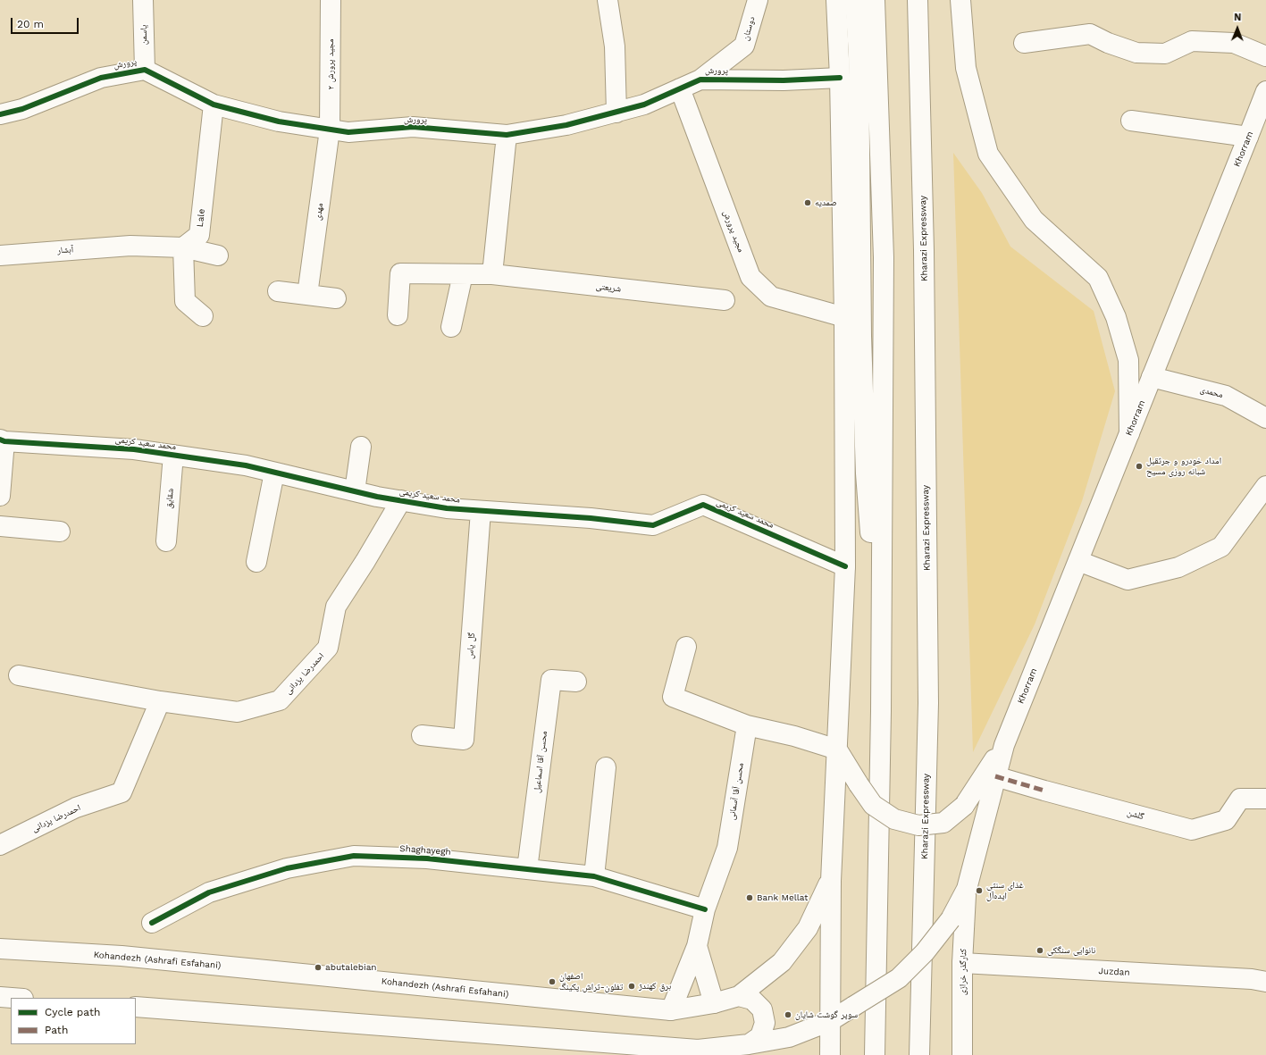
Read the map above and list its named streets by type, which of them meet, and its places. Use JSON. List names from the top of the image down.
{
  "streets": {
    "main road": [
      "دوستان",
      "یاسمن",
      "پرورش",
      "مجید پرورش ۲",
      "Khorram",
      "مهدی",
      "Lale",
      "مجید پرورش",
      "Kharazi Expressway",
      "آبشار",
      "شریعتی",
      "محمدی",
      "محمد سعید کریمی",
      "شقایق",
      "گل یاس",
      "احمدرضا یزدانی",
      "محسن آقا اسماعیل",
      "محسن آقا آسمانی",
      "گلشن",
      "Shaghayegh",
      "Kohandezh (Ashrafi Esfahani)",
      "کنارگذر خرازی",
      "Juzdan"
    ]
  },
  "crossings": [
    ["دوستان", "پرورش"],
    ["یاسمن", "پرورش"],
    ["پرورش", "مجید پرورش ۲"],
    ["پرورش", "مهدی"],
    ["پرورش", "Lale"],
    ["پرورش", "مجید پرورش"],
    ["مجید پرورش ۲", "مهدی"],
    ["Khorram", "محمدی"],
    ["Lale", "آبشار"],
    ["محمد سعید کریمی", "شقایق"],
    ["محمد سعید کریمی", "گل یاس"],
    ["محمد سعید کریمی", "احمدرضا یزدانی"],
    ["محسن آقا اسماعیل", "Shaghayegh"],
    ["محسن آقا آسمانی", "Shaghayegh"],
    ["محسن آقا آسمانی", "Kohandezh (Ashrafi Esfahani)"],
    ["کنارگذر خرازی", "Juzdan"]
  ],
  "places": [
    "صمدیه",
    "امداد خودرو و جرثقیل شبانه روزی مسیح",
    "غذای سنتی ایده‌آل",
    "Bank Mellat",
    "نانوایی سنگکی",
    "abutalebian",
    "اصفهان تفلون-تراش پکینگ",
    "برق کهندژ",
    "سوپر گوشت شایان"
  ],
  "legend": ["Cycle path", "Path"],
  "scale_bar": "20 m",
  "north": "top"
}
